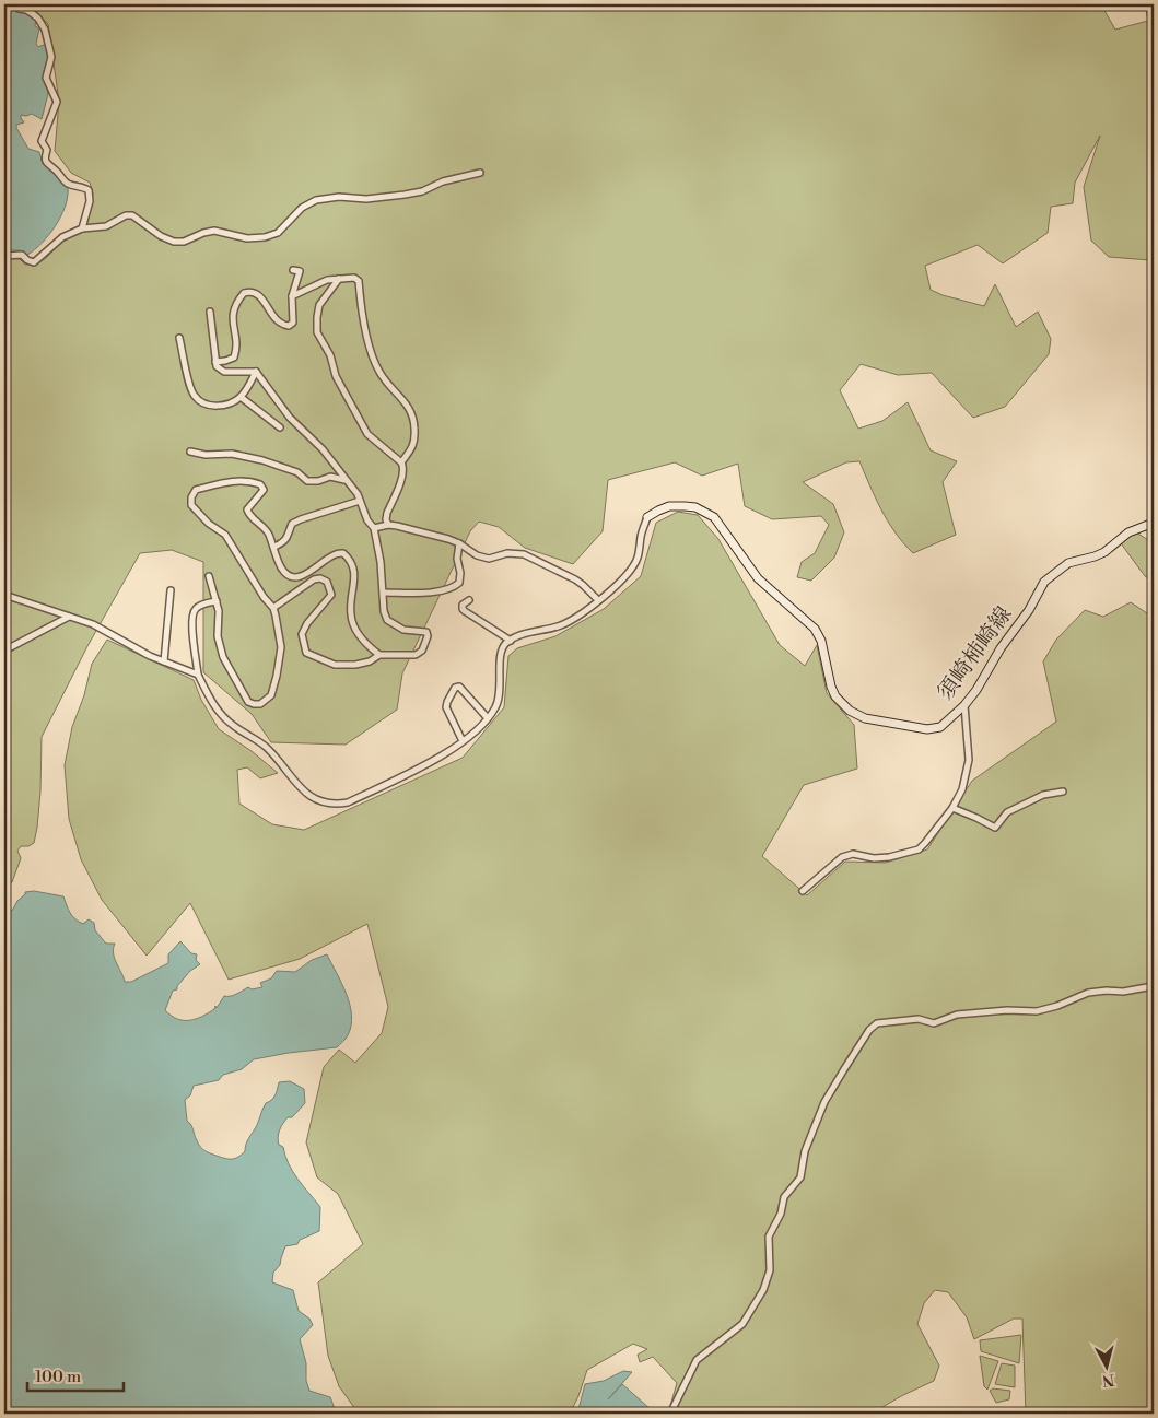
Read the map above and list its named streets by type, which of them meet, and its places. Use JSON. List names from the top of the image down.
{
  "streets": {
    "main road": ["須崎柿崎線"]
  },
  "scale_bar": "100 m",
  "north": "bottom"
}
